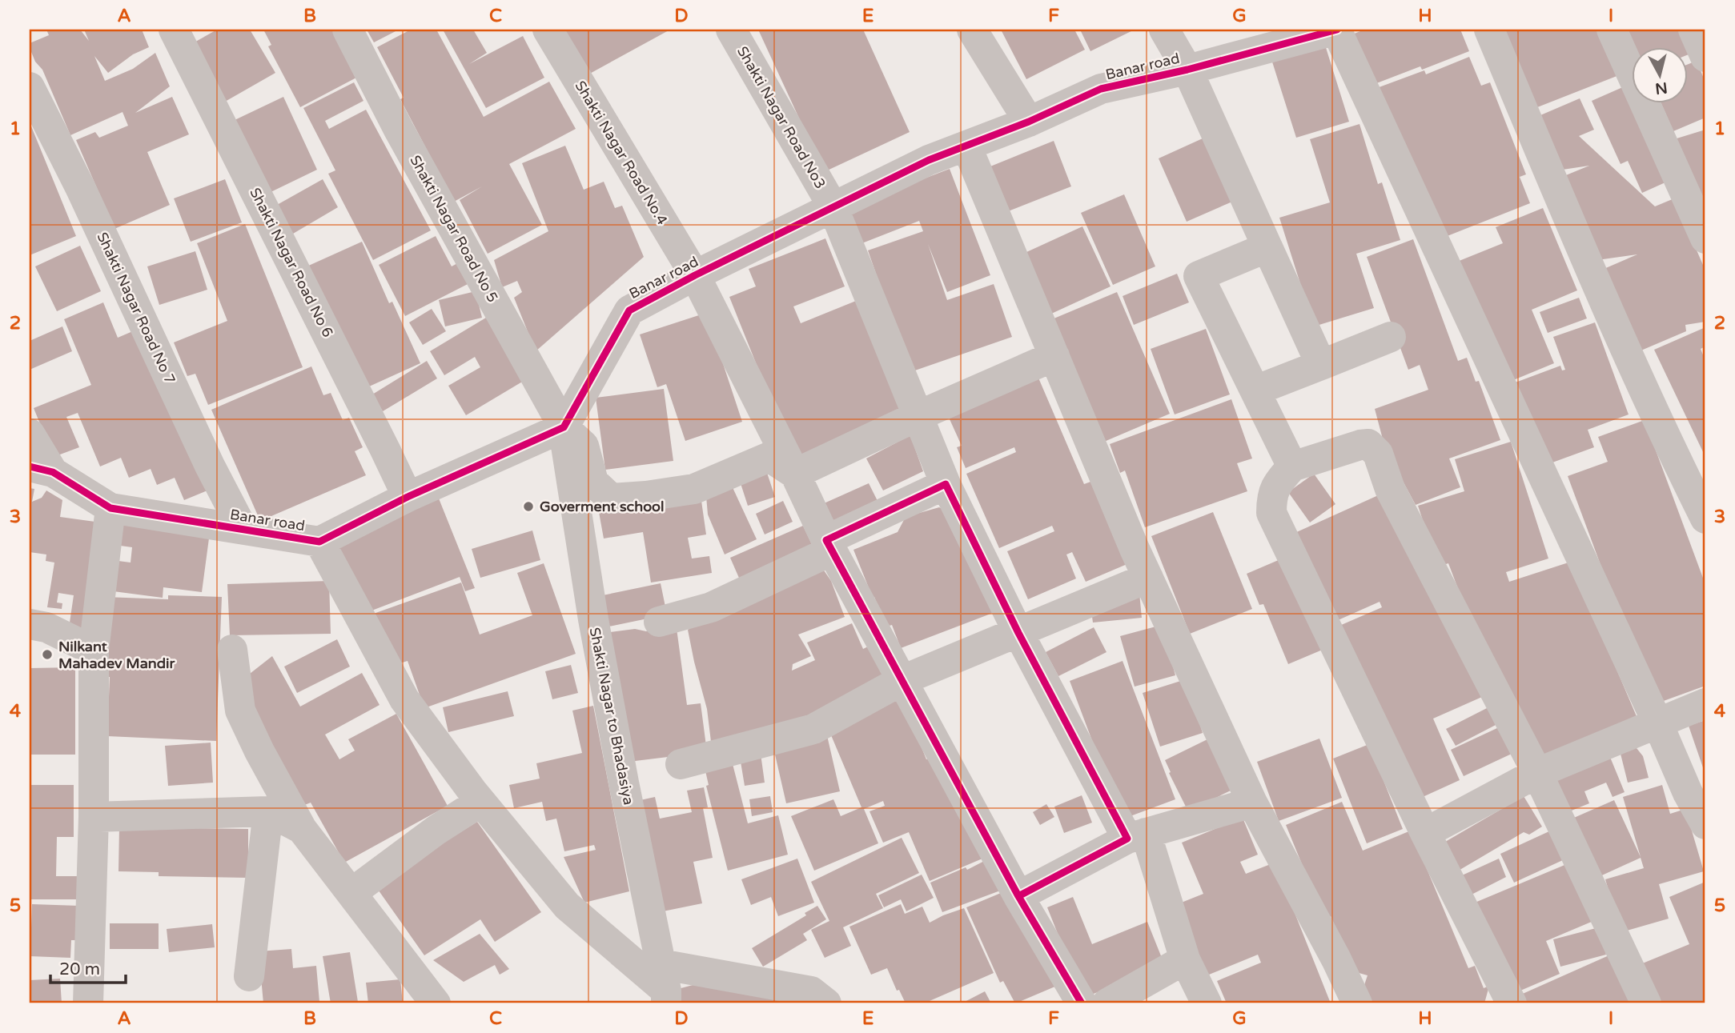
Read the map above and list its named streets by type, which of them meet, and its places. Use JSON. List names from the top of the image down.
{
  "streets": {
    "street": [
      "Banar road",
      "Shakti Nagar Road No3",
      "Shakti Nagar Road No.4",
      "Shakti Nagar Road No 5",
      "Shakti Nagar Road No 6",
      "Shakti Nagar Road No 7",
      "Shakti Nagar to Bhadasiya"
    ]
  },
  "crossings": [
    ["Banar road", "Shakti Nagar Road No3"],
    ["Banar road", "Shakti Nagar Road No.4"],
    ["Banar road", "Shakti Nagar Road No 5"],
    ["Banar road", "Shakti Nagar Road No 6"],
    ["Banar road", "Shakti Nagar Road No 7"],
    ["Banar road", "Shakti Nagar to Bhadasiya"],
    ["Shakti Nagar Road No 5", "Shakti Nagar to Bhadasiya"]
  ],
  "places": ["Goverment school", "Nilkant Mahadev Mandir"],
  "scale_bar": "20 m",
  "north": "bottom",
  "grid": {
    "columns": [
      "A",
      "B",
      "C",
      "D",
      "E",
      "F",
      "G",
      "H",
      "I"
    ],
    "rows": [
      "1",
      "2",
      "3",
      "4",
      "5"
    ]
  }
}
